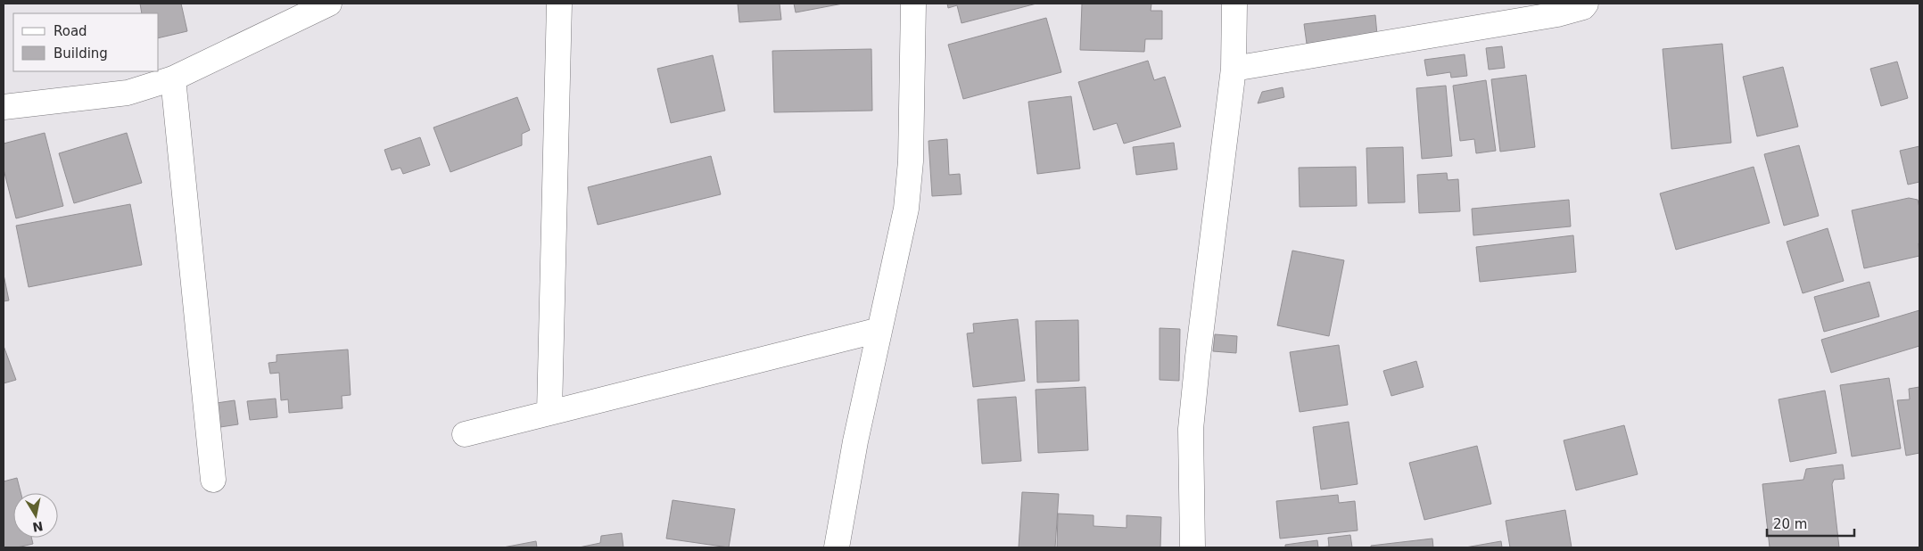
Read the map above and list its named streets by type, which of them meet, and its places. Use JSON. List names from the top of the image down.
{
  "legend": ["Road", "Building"],
  "scale_bar": "20 m",
  "north": "bottom"
}
